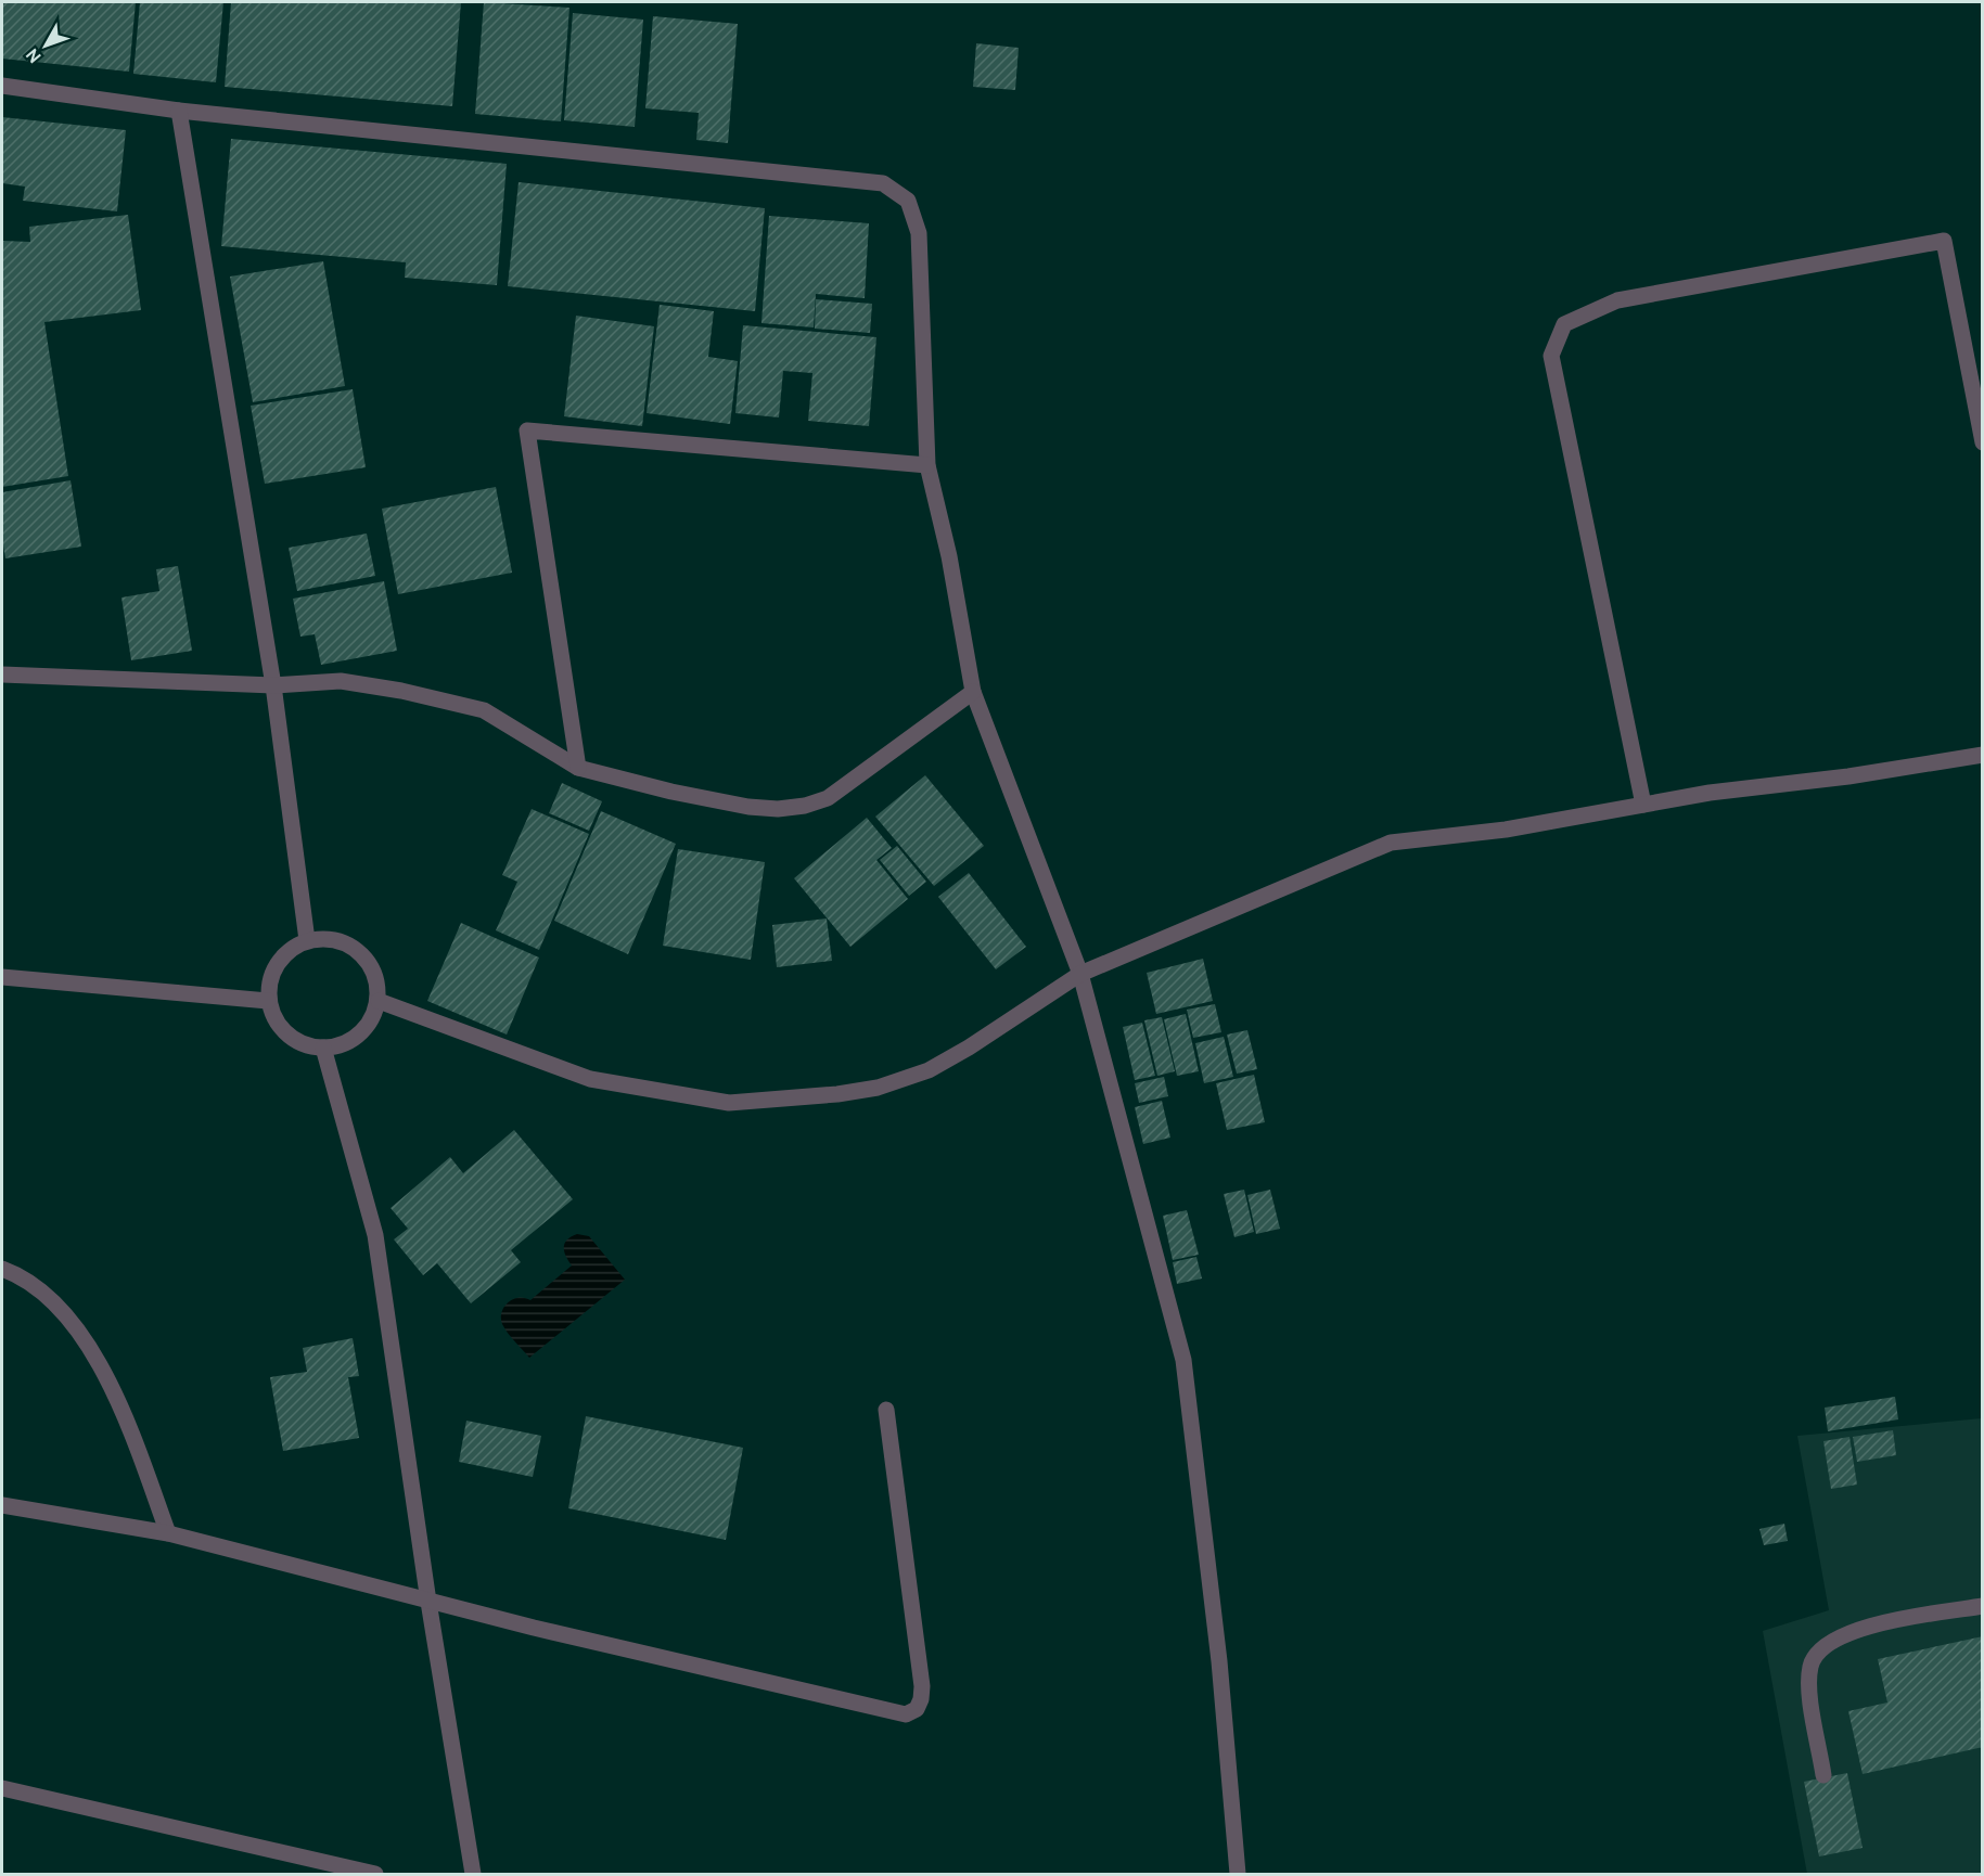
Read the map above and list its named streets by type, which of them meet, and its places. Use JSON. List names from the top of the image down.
{
  "north": "bottom left"
}
